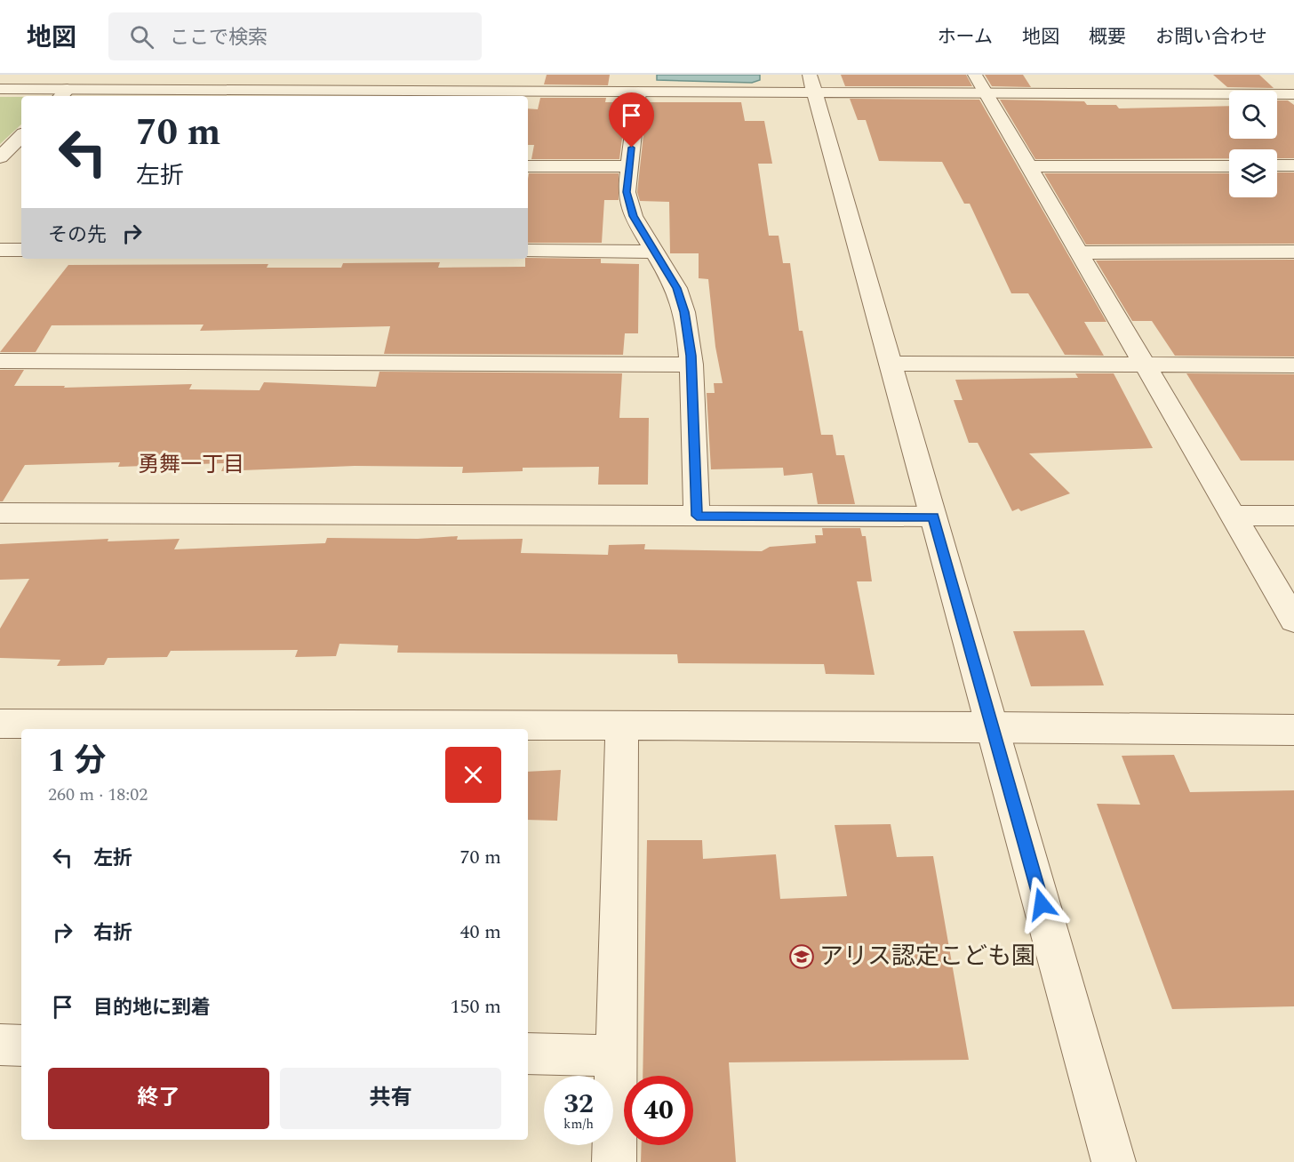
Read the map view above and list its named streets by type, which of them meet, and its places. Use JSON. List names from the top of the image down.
{
  "districts": ["勇舞一丁目"],
  "places": {
    "school or university": ["アリス認定こども園"]
  },
  "page": {
    "header": "地図",
    "search": "ここで検索",
    "nav": [
      "ホーム",
      "地図",
      "概要",
      "お問い合わせ"
    ],
    "turn": ["70 m", "左折"],
    "then": "その先",
    "heading": ["1 分", "260 m · 18:02"],
    "list": [
      {
        "name": "左折",
        "value": "70 m"
      },
      {
        "name": "右折",
        "value": "40 m"
      },
      {
        "name": "目的地に到着",
        "value": "150 m"
      }
    ],
    "buttons": ["終了", "共有"],
    "speed": "32 km/h",
    "limit": "40"
  }
}
